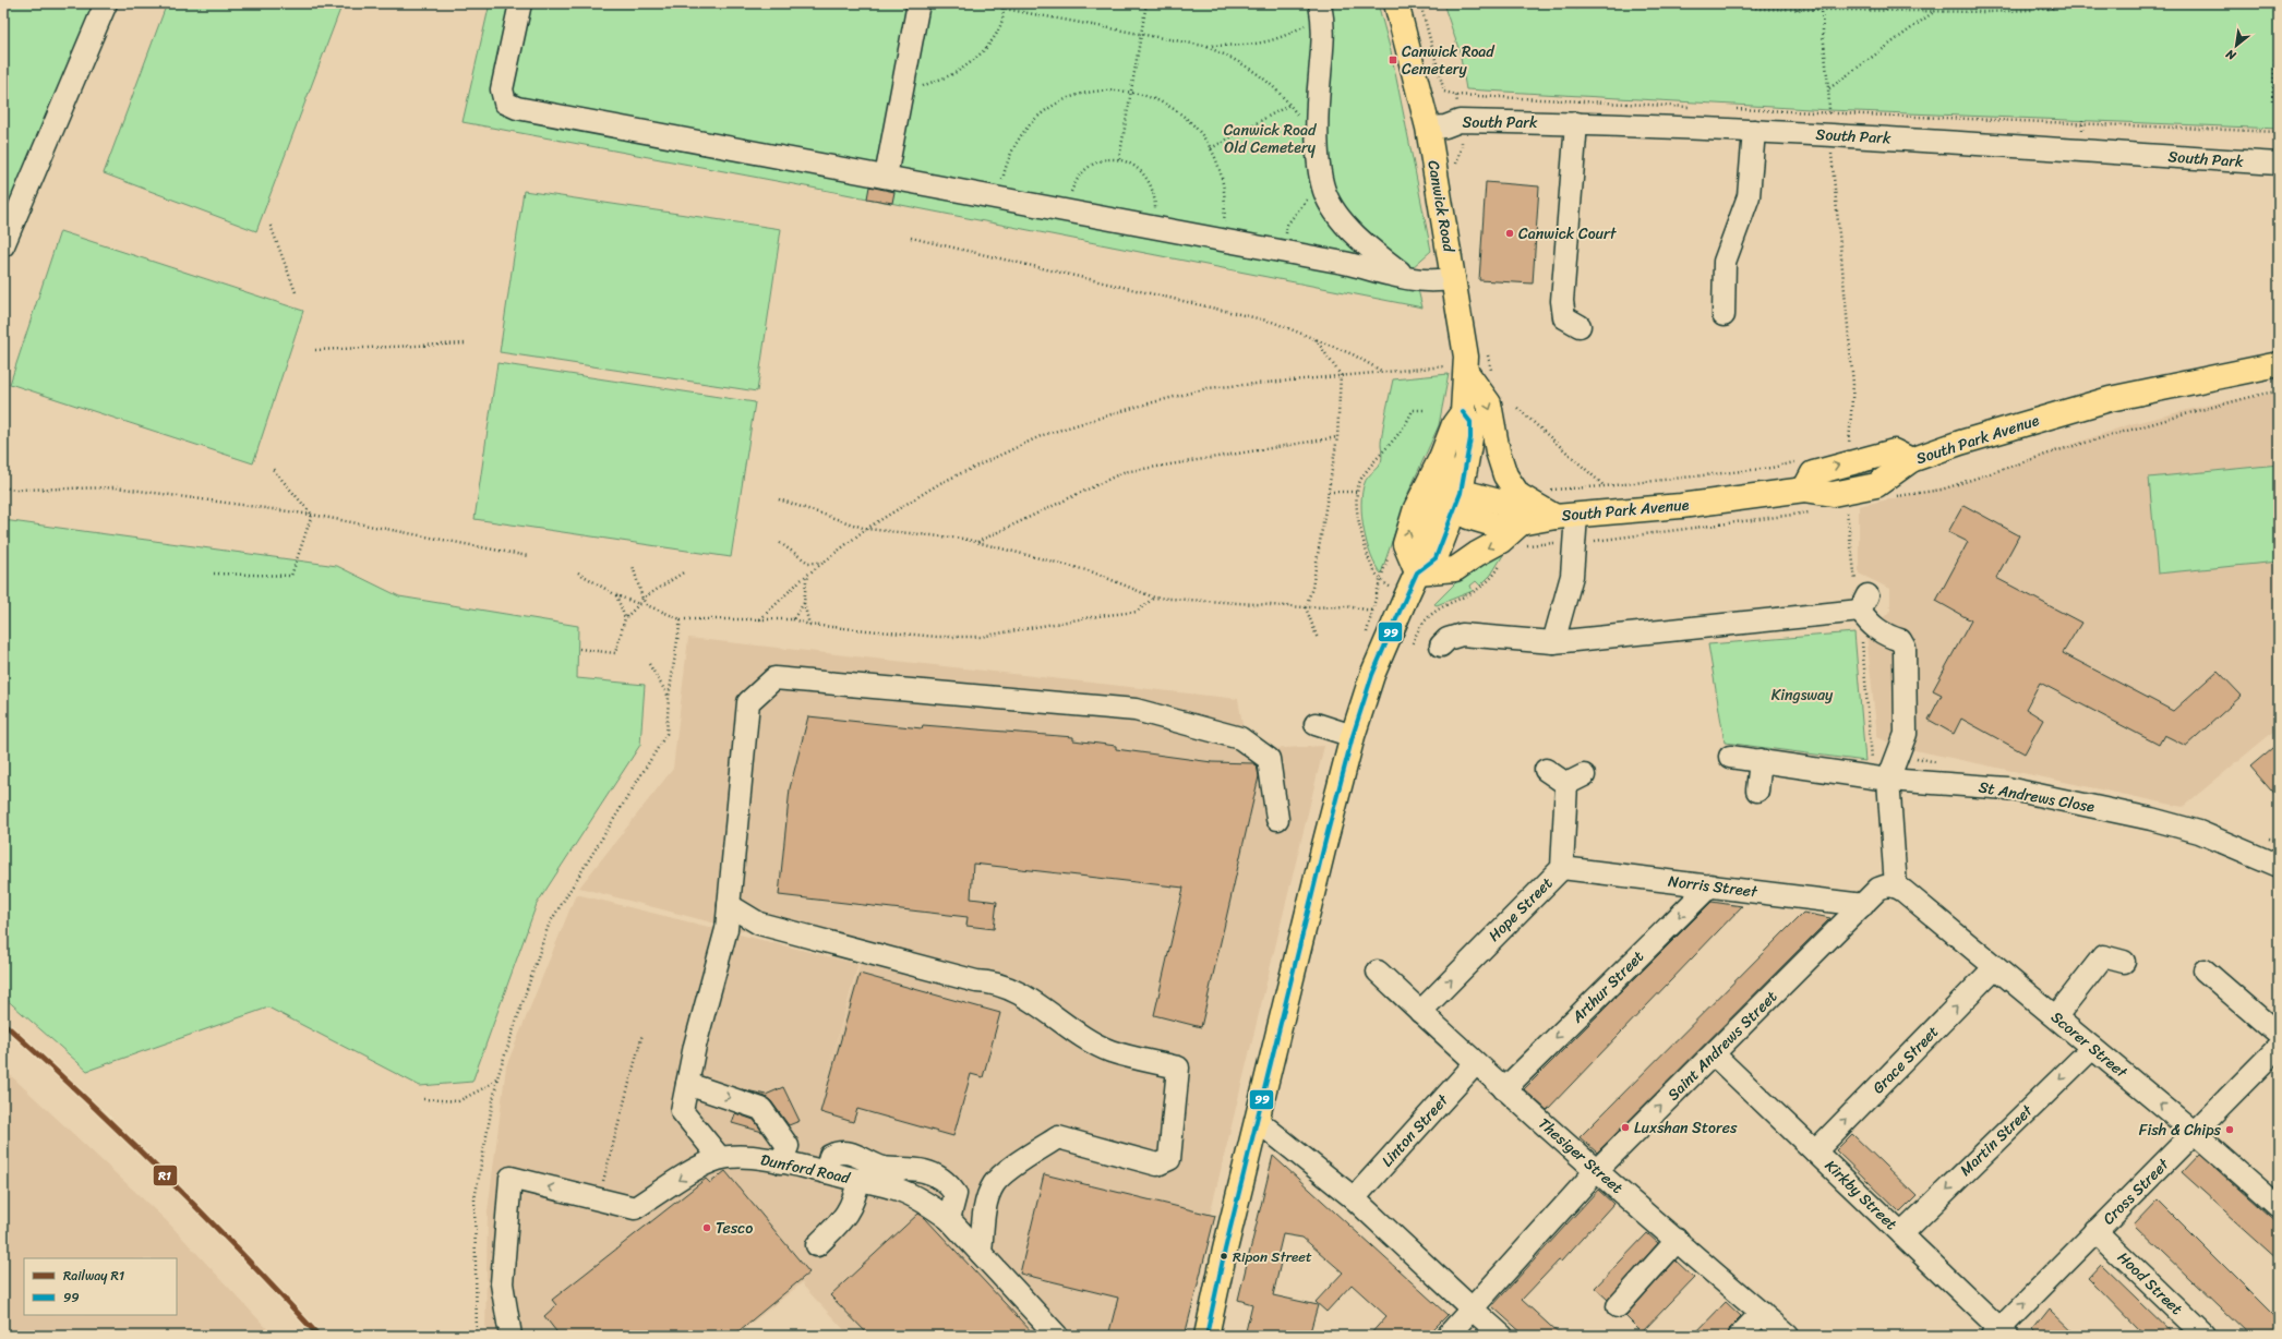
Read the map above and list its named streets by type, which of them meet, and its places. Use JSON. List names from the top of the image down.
{
  "streets": {
    "main road": ["Canwick Road", "South Park Avenue"],
    "street": [
      "South Park",
      "St Andrews Close",
      "Norris Street",
      "Hope Street",
      "Arthur Street",
      "Scorer Street",
      "Saint Andrews Street",
      "Grace Street",
      "Linton Street",
      "Martin Street",
      "Thesiger Street",
      "Dunford Road",
      "Cross Street",
      "Kirkby Street",
      "Hood Street"
    ]
  },
  "crossings": [
    ["South Park", "Canwick Road"],
    ["Canwick Road", "South Park Avenue"],
    ["Norris Street", "Hope Street"],
    ["Norris Street", "Arthur Street"],
    ["Norris Street", "Saint Andrews Street"],
    ["Hope Street", "Thesiger Street"],
    ["Arthur Street", "Thesiger Street"],
    ["Scorer Street", "Saint Andrews Street"],
    ["Scorer Street", "Grace Street"],
    ["Scorer Street", "Martin Street"],
    ["Scorer Street", "Cross Street"],
    ["Saint Andrews Street", "Thesiger Street"],
    ["Saint Andrews Street", "Kirkby Street"],
    ["Grace Street", "Kirkby Street"],
    ["Linton Street", "Thesiger Street"],
    ["Martin Street", "Kirkby Street"],
    ["Cross Street", "Kirkby Street"],
    ["Cross Street", "Hood Street"]
  ],
  "one_way": [
    "Hope Street",
    "Arthur Street",
    "Grace Street",
    "Martin Street",
    "Cross Street"
  ],
  "parks": ["Canwick Road Old Cemetery", "Kingsway"],
  "places": {
    "transit": ["Canwick Road Cemetery"],
    "other": [
      "Canwick Court",
      "Luxshan Stores",
      "Fish & Chips",
      "Tesco",
      "Ripon Street"
    ]
  },
  "lines": ["transit line 99", "rail line R1"],
  "legend": ["Railway R1", "99"],
  "north": "bottom left"
}
